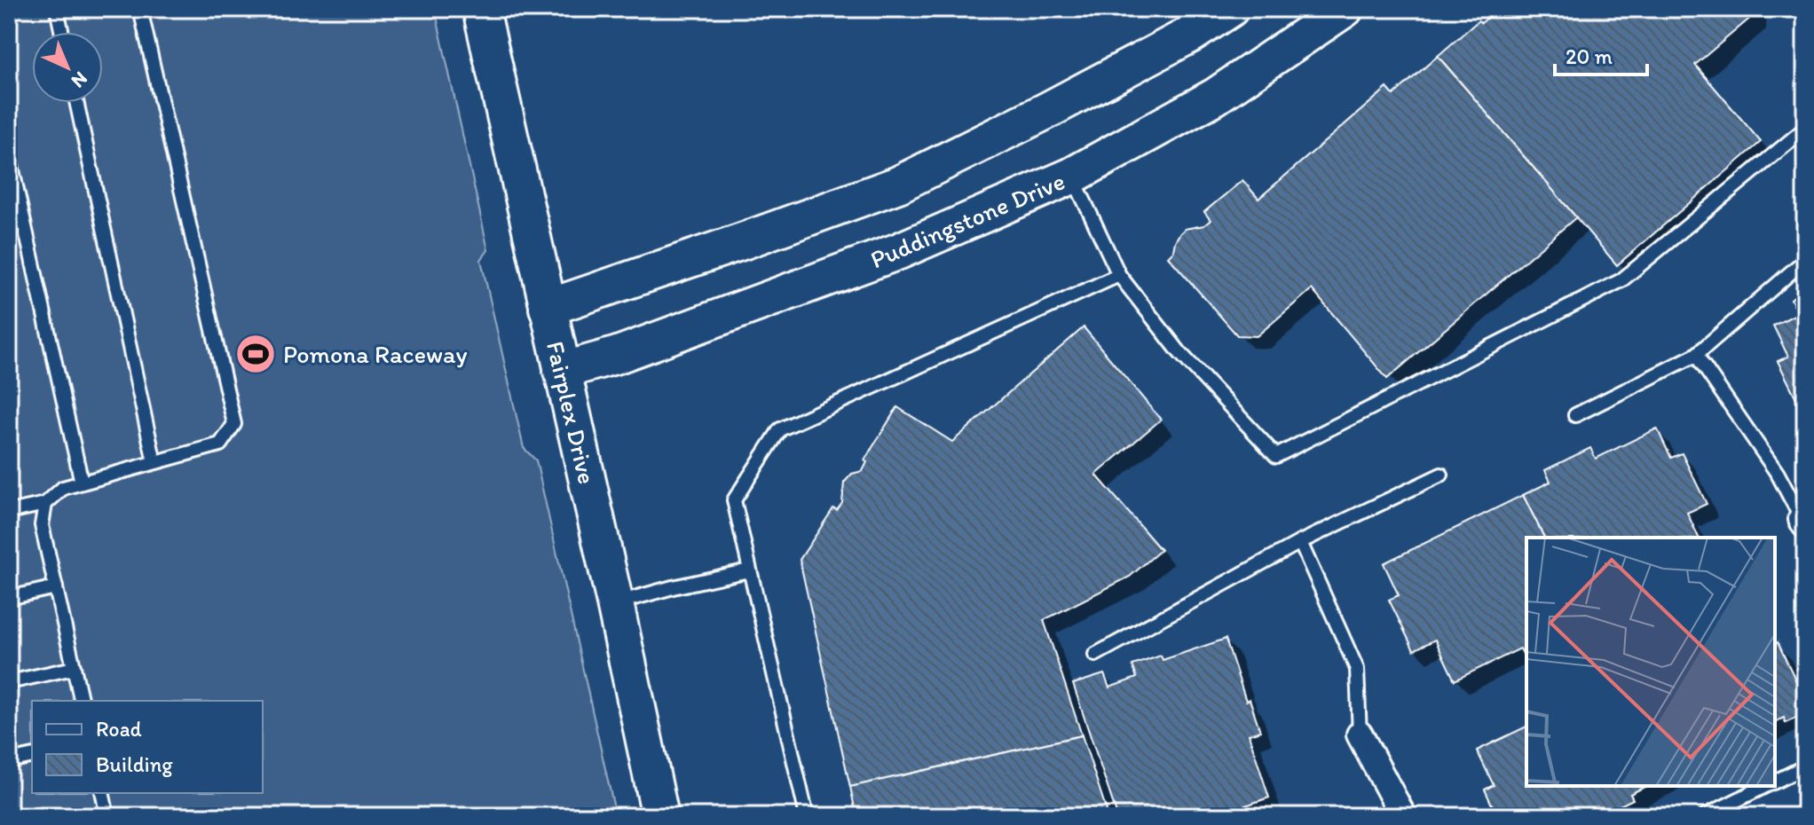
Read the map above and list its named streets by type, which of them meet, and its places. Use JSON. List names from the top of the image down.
{
  "streets": {
    "street": ["Puddingstone Drive", "Fairplex Drive"]
  },
  "crossings": [
    ["Puddingstone Drive", "Fairplex Drive"]
  ],
  "places": {
    "sports": ["Pomona Raceway"]
  },
  "legend": ["Road", "Building"],
  "scale_bar": "20 m",
  "north": "bottom right"
}
